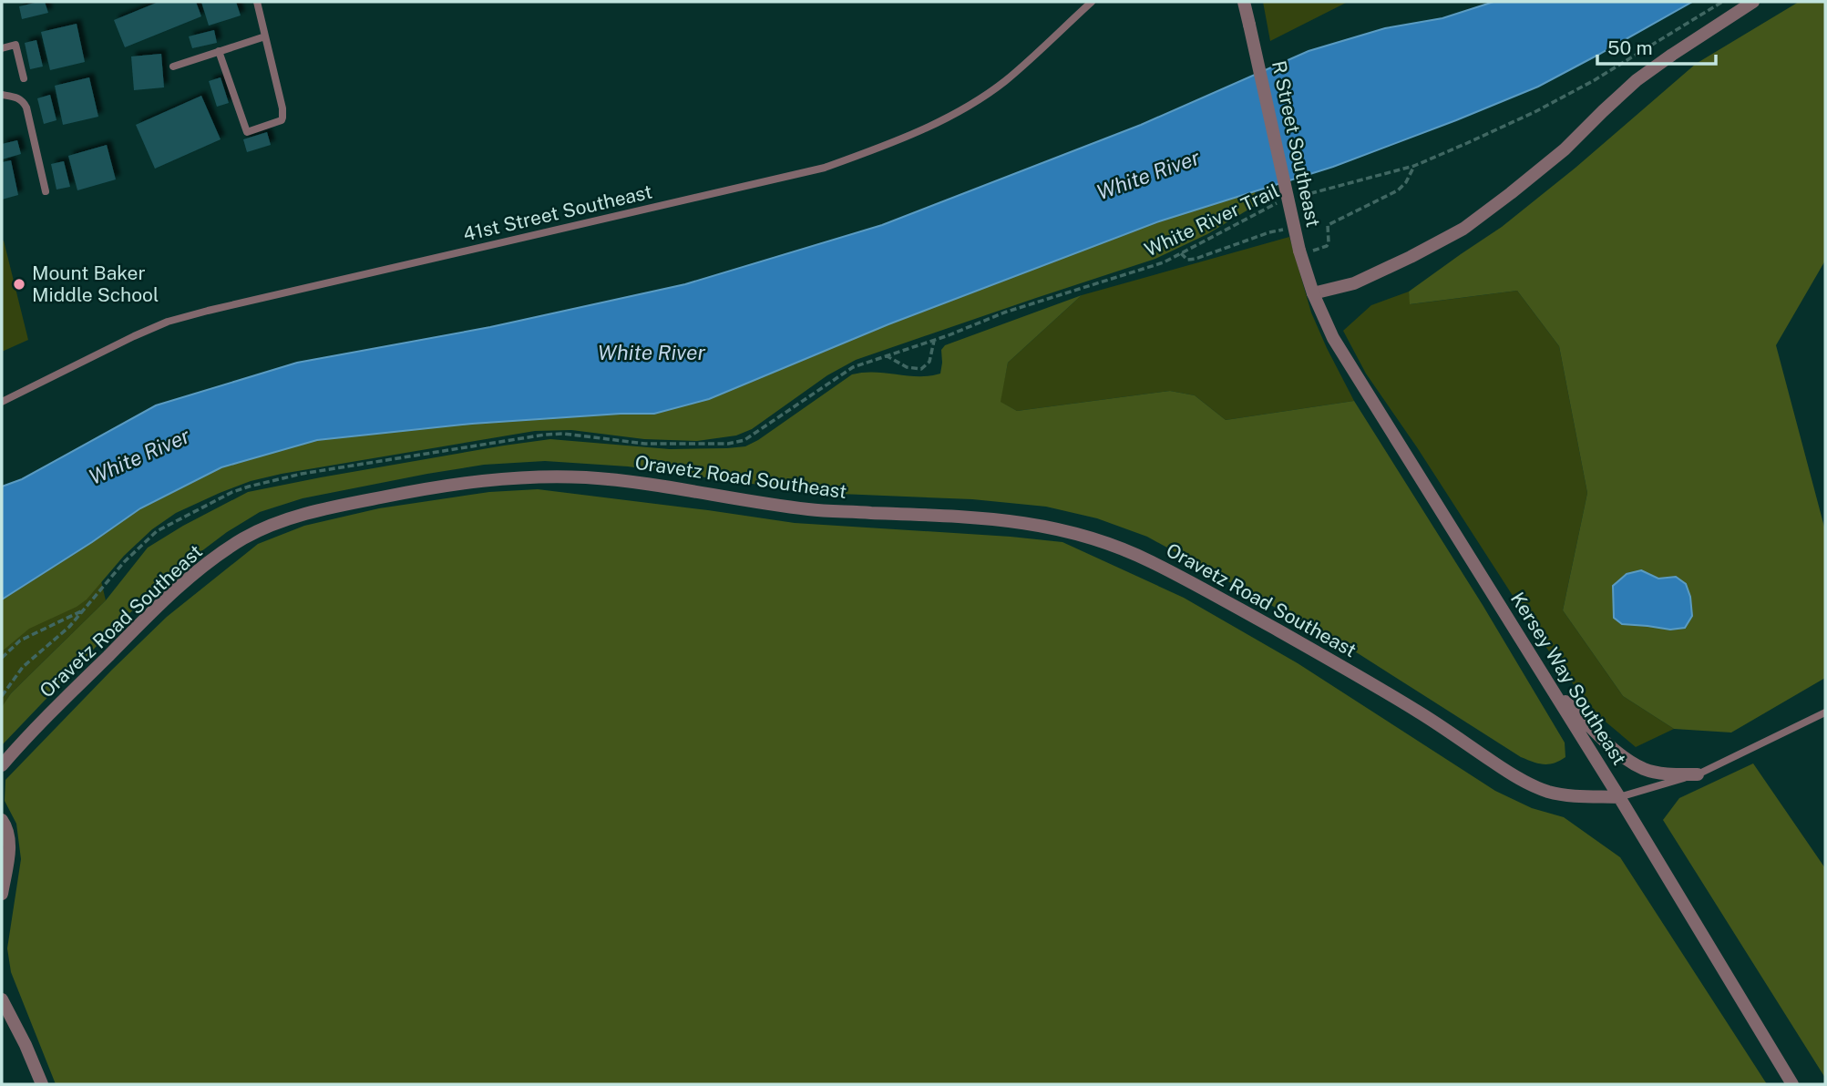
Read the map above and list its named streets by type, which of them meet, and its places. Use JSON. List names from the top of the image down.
{
  "streets": {
    "street": ["R Street Southeast", "Oravetz Road Southeast", "Kersey Way Southeast"],
    "lane": ["41st Street Southeast"],
    "path": ["White River Trail"]
  },
  "crossings": [
    ["R Street Southeast", "Kersey Way Southeast"],
    ["Oravetz Road Southeast", "Kersey Way Southeast"]
  ],
  "water": ["White River"],
  "places": ["Mount Baker Middle School"],
  "scale_bar": "50 m"
}
